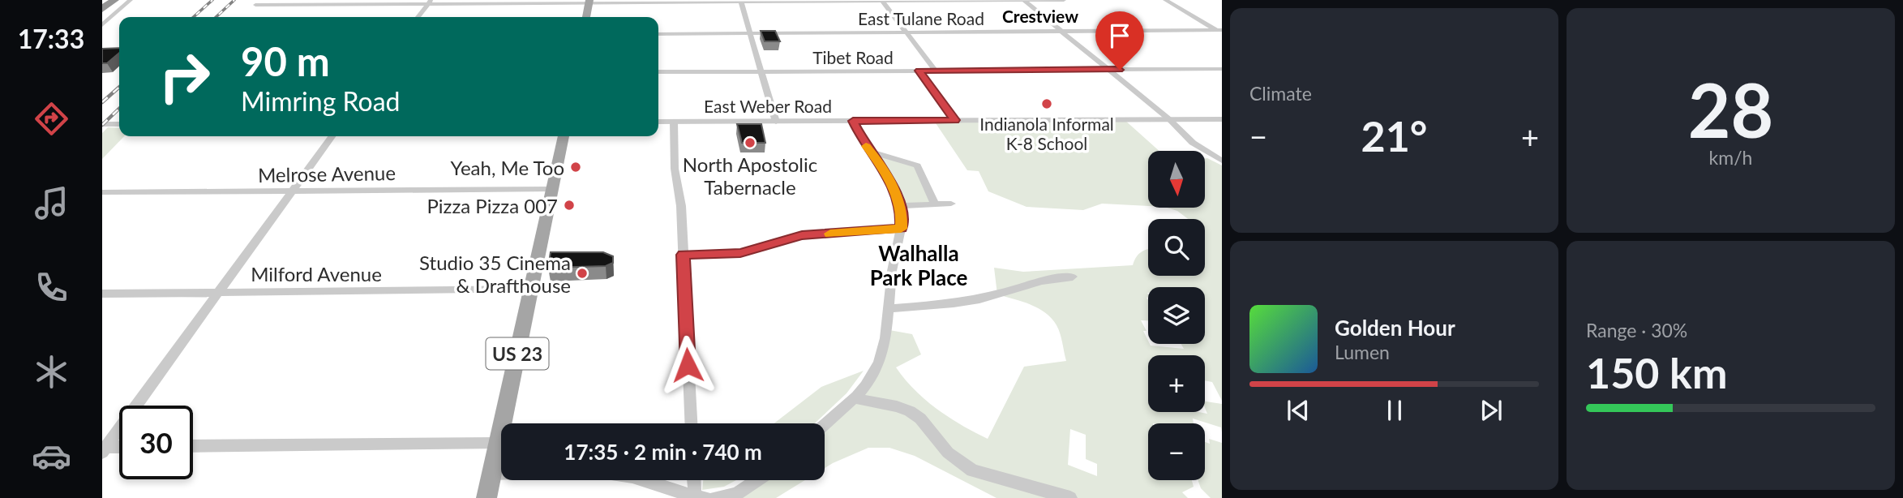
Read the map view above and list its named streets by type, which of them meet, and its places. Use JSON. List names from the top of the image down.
{
  "streets": {
    "main road": ["US 23"],
    "street": [
      "East Tulane Road",
      "Tibet Road",
      "East Weber Road",
      "Melrose Avenue",
      "Milford Avenue"
    ]
  },
  "crossings": [
    ["Melrose Avenue", "US 23"],
    ["Milford Avenue", "US 23"]
  ],
  "districts": ["Crestview", "Walhalla Park Place"],
  "places": [
    "Indianola Informal K-8 School",
    "North Apostolic Tabernacle",
    "Yeah, Me Too",
    "Pizza Pizza 007",
    "Studio 35 Cinema & Drafthouse"
  ],
  "north": "bottom",
  "page": {
    "tabs": "17:33",
    "tile": [
      "Climate",
      ["28", "km/h"],
      ["Range · 30%", "150 km"]
    ],
    "turn": ["90 m", "Mimring Road"],
    "heat": ["−", "21°", "+"],
    "map_buttons": ["+", "−"],
    "song": ["Golden Hour", "Lumen"],
    "limit": "30",
    "trip": "17:35 · 2 min · 740 m"
  }
}
